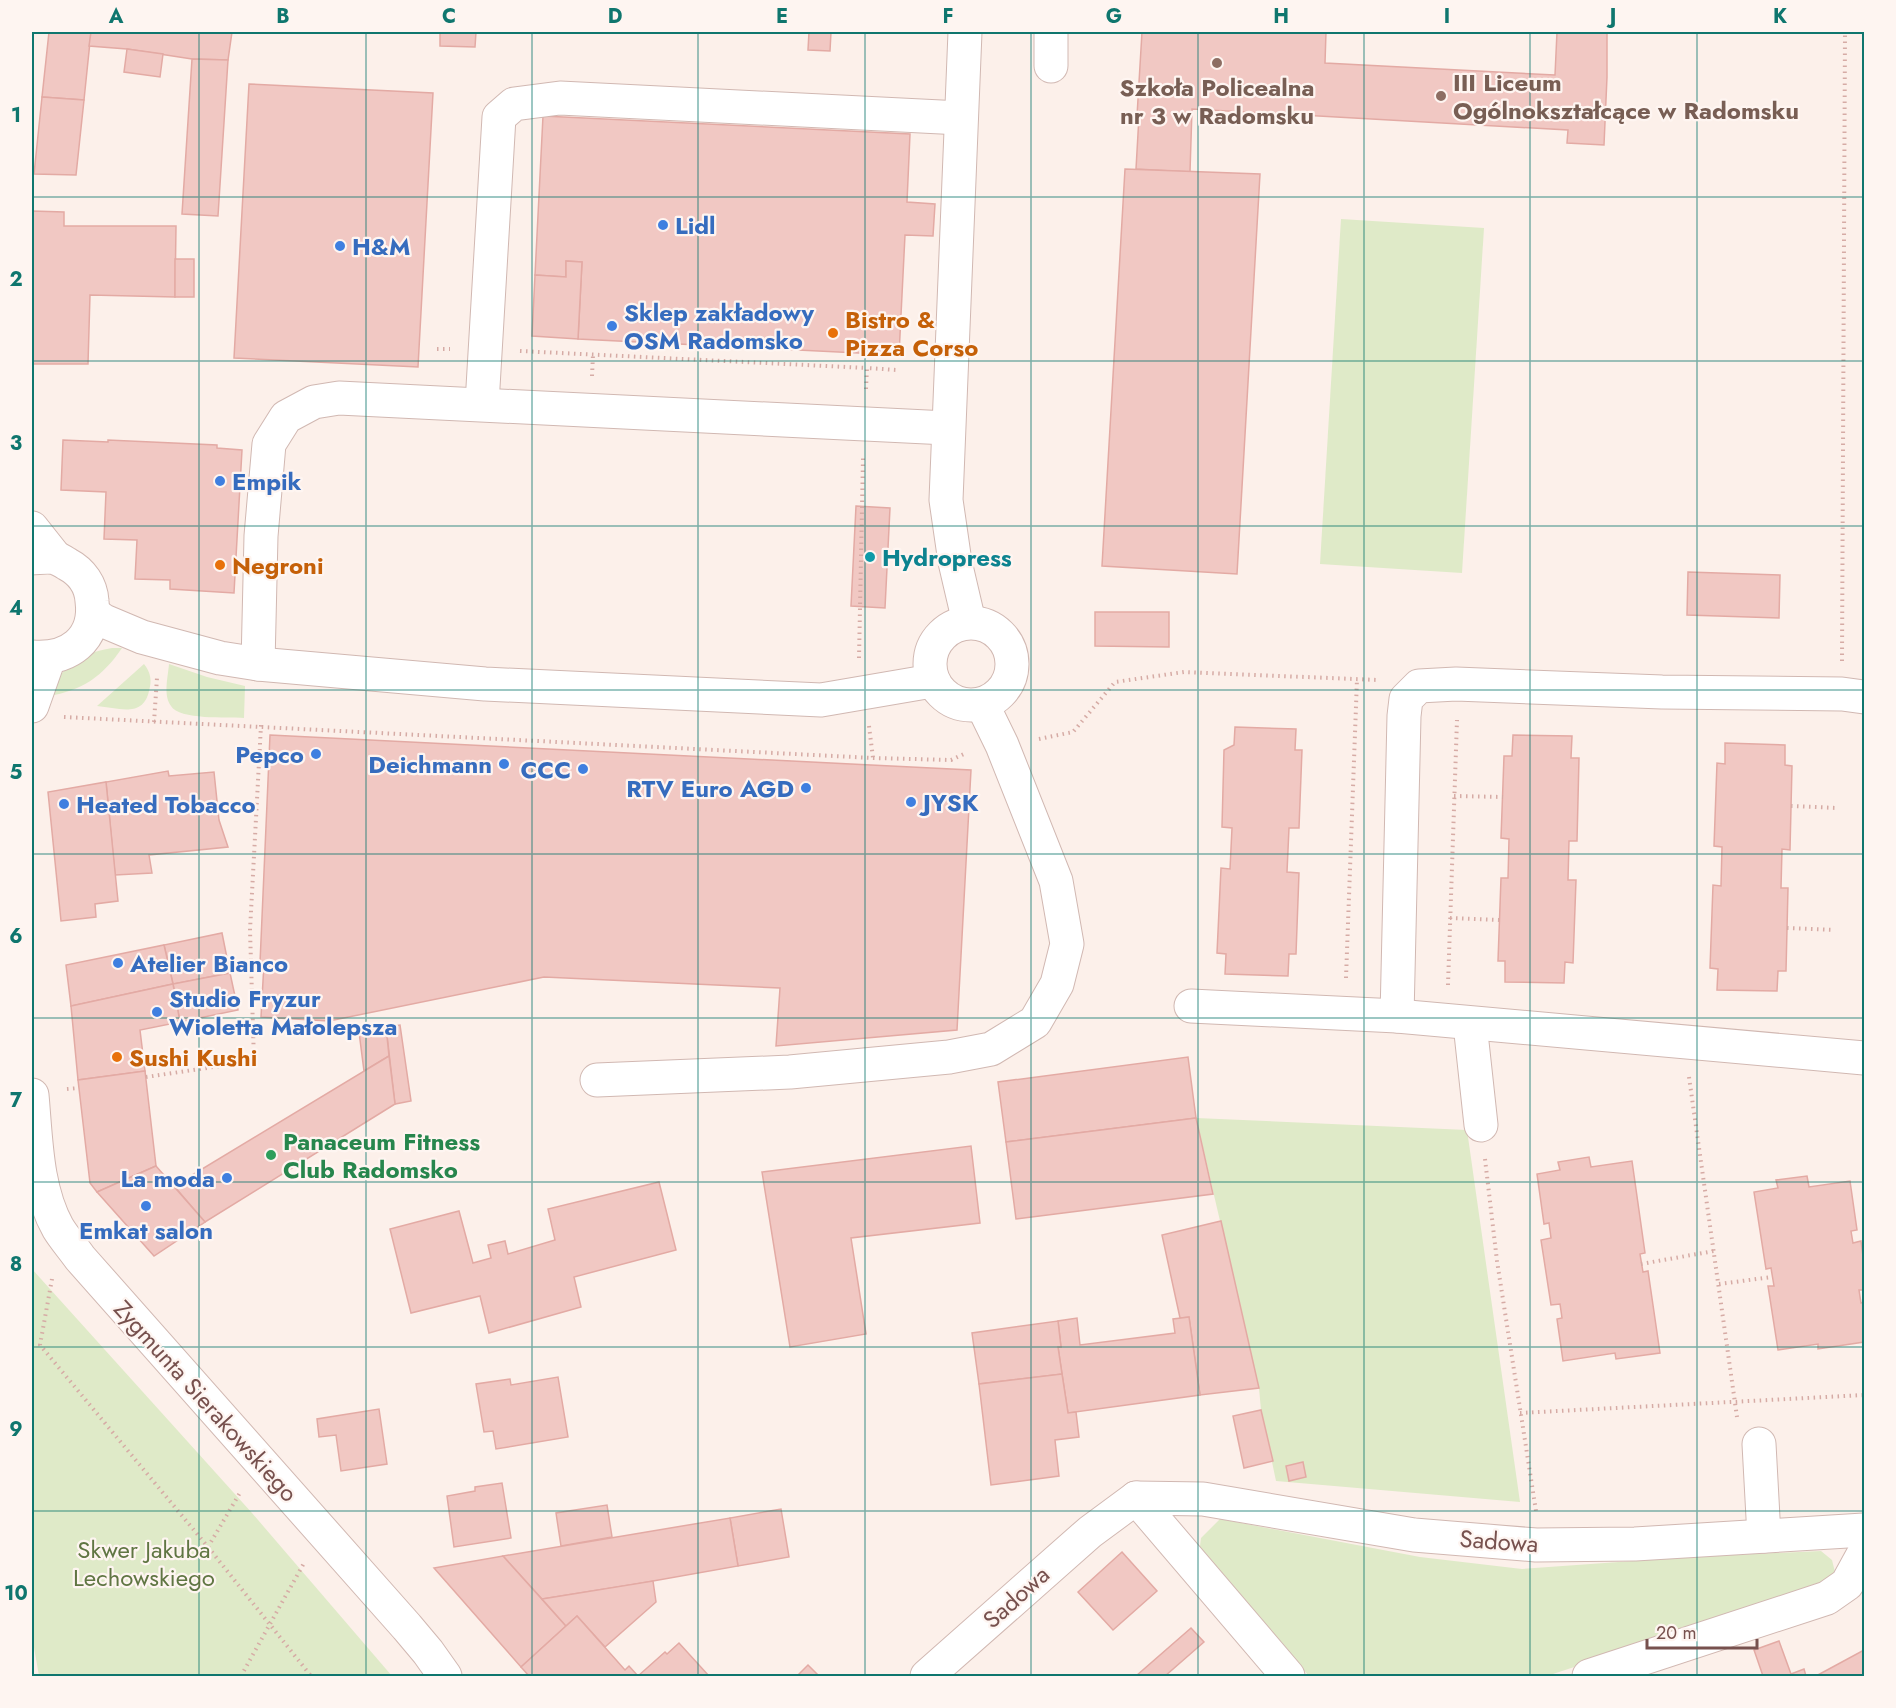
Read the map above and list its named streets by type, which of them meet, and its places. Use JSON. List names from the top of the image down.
{
  "streets": {
    "street": ["Zygmunta Sierakowskiego", "Sadowa"]
  },
  "parks": ["Skwer Jakuba Lechowskiego"],
  "places": [
    "Szkoła Policealna nr 3 w Radomsku",
    "III Liceum Ogólnokształcące w Radomsku",
    "Lidl",
    "H&M",
    "Sklep zakładowy OSM Radomsko",
    "Bistro & Pizza Corso",
    "Empik",
    "Hydropress",
    "Negroni",
    "Pepco",
    "Deichmann",
    "CCC",
    "RTV Euro AGD",
    "JYSK",
    "Heated Tobacco",
    "Atelier Bianco",
    "Studio Fryzur Wioletta Małolepsza",
    "Sushi Kushi",
    "Panaceum Fitness Club Radomsko",
    "La moda",
    "Emkat salon"
  ],
  "scale_bar": "20 m",
  "grid": {
    "columns": [
      "A",
      "B",
      "C",
      "D",
      "E",
      "F",
      "G",
      "H",
      "I",
      "J",
      "K"
    ],
    "rows": [
      "1",
      "2",
      "3",
      "4",
      "5",
      "6",
      "7",
      "8",
      "9",
      "10"
    ]
  }
}
